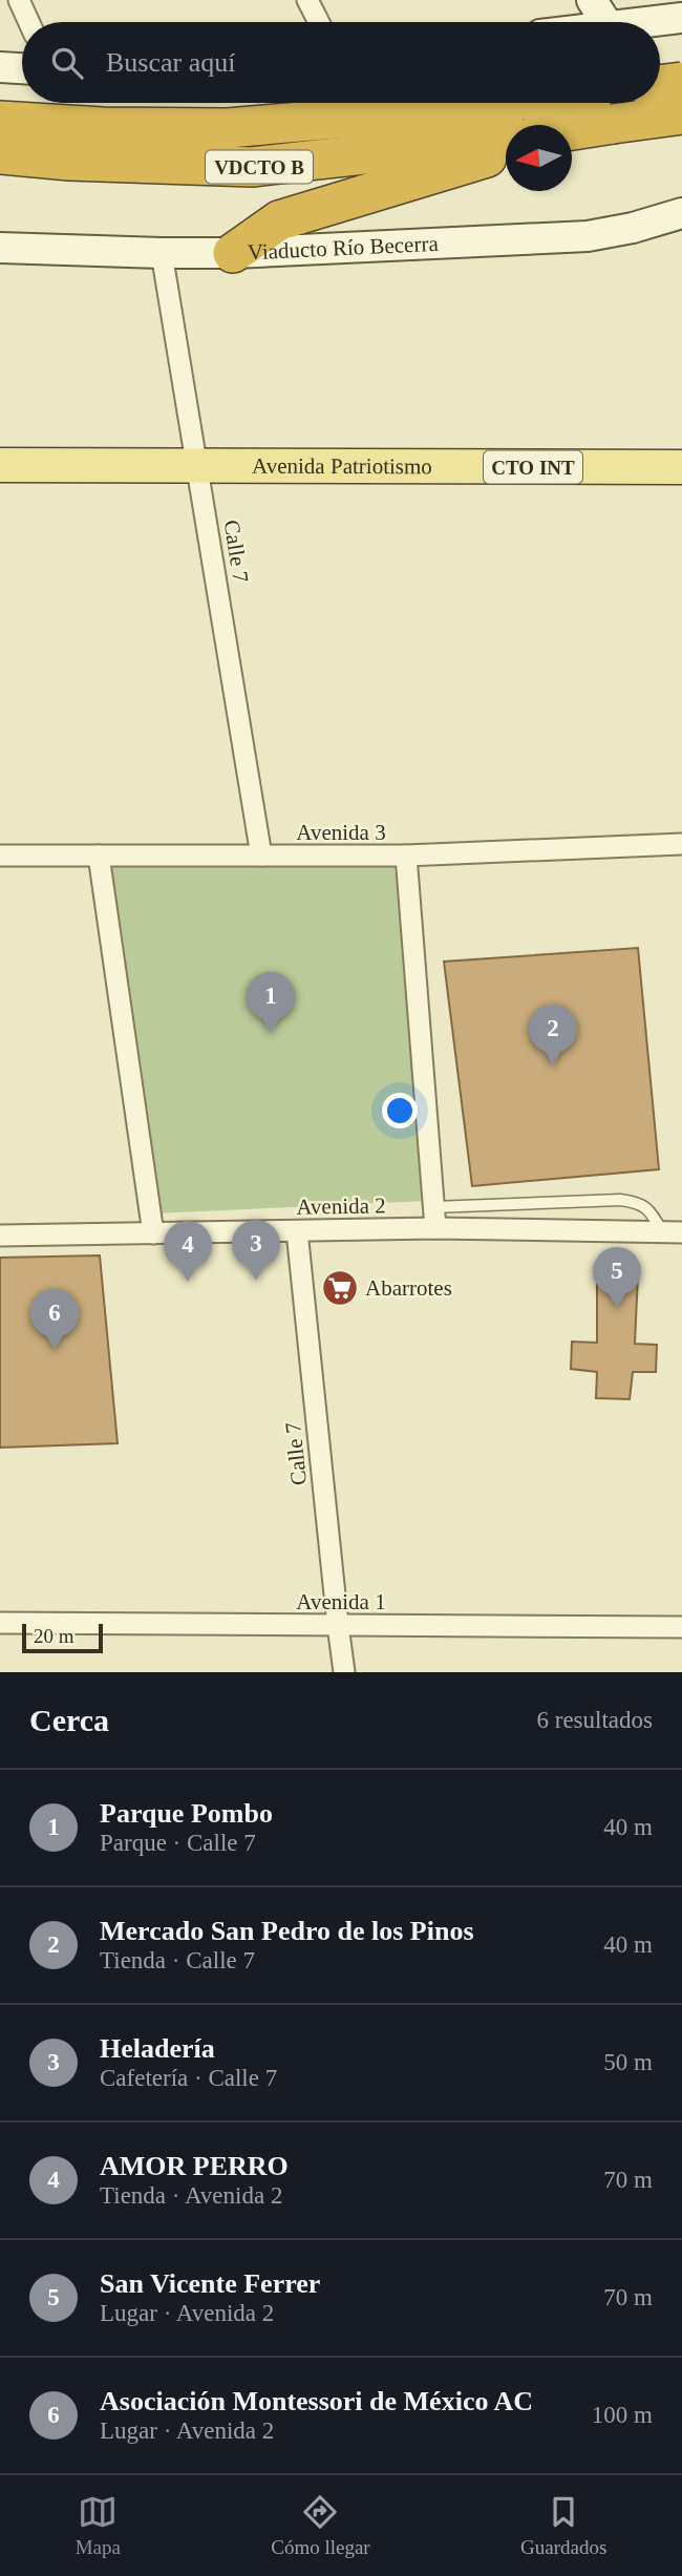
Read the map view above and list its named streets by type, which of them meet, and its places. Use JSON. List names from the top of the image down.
{
  "streets": {
    "highway": ["VDCTO B"],
    "main road": ["Viaducto Río Becerra", "Avenida Patriotismo", "CTO INT"],
    "street": [
      "Calle 7",
      "Avenida 3",
      "Avenida 2",
      "Avenida 1"
    ]
  },
  "crossings": [
    ["Viaducto Río Becerra", "Calle 7"],
    ["Avenida Patriotismo", "Calle 7"],
    ["Calle 7", "Avenida 3"],
    ["Calle 7", "Avenida 2"],
    ["Calle 7", "Avenida 1"]
  ],
  "places": {
    "supermarket": ["Abarrotes"]
  },
  "scale_bar": "20 m",
  "north": "left",
  "page": {
    "search": "Buscar aquí",
    "pins": [
      "1",
      "2",
      "3",
      "4",
      "5",
      "6"
    ],
    "scale": "20 m",
    "heading": ["Cerca", "6 resultados"],
    "list": [
      {
        "mark": "1",
        "name": "Parque Pombo",
        "note": "Parque · Calle 7",
        "value": "40 m"
      },
      {
        "mark": "2",
        "name": "Mercado San Pedro de los Pinos",
        "note": "Tienda · Calle 7",
        "value": "40 m"
      },
      {
        "mark": "3",
        "name": "Heladería",
        "note": "Cafetería · Calle 7",
        "value": "50 m"
      },
      {
        "mark": "4",
        "name": "AMOR PERRO",
        "note": "Tienda · Avenida 2",
        "value": "70 m"
      },
      {
        "mark": "5",
        "name": "San Vicente Ferrer",
        "note": "Lugar · Avenida 2",
        "value": "70 m"
      },
      {
        "mark": "6",
        "name": "Asociación Montessori de México AC",
        "note": "Lugar · Avenida 2",
        "value": "100 m"
      }
    ],
    "nav": ["Mapa", "Cómo llegar", "Guardados"]
  }
}
